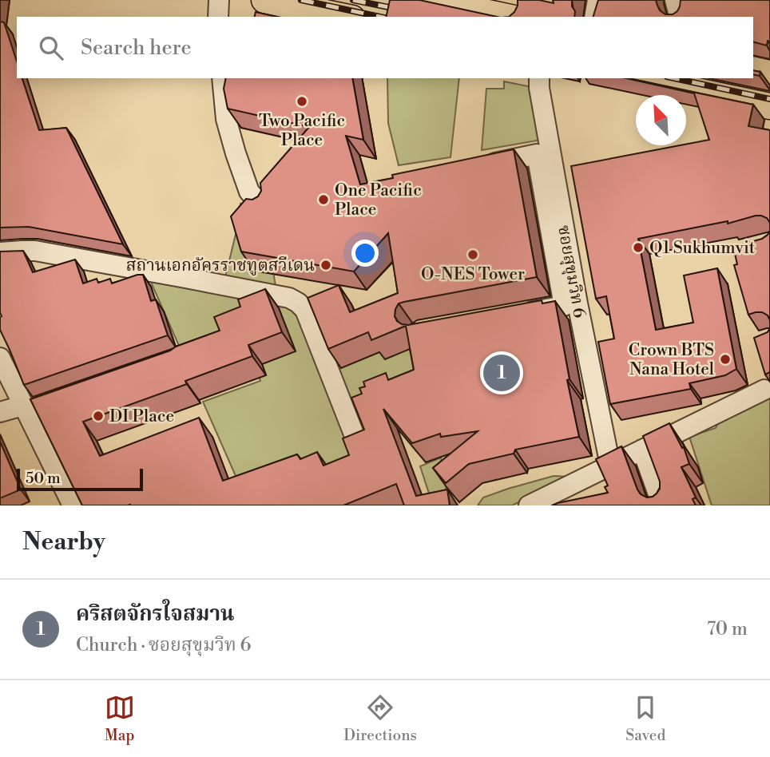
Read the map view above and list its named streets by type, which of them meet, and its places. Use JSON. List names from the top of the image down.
{
  "streets": {
    "street": ["ซอยสุขุมวิท 6"]
  },
  "places": [
    "Two Pacific Place",
    "One Pacific Place",
    "Q1 Sukhumvit",
    "O-NES Tower",
    "สถานเอกอัครราชทูตสวีเดน",
    "Crown BTS Nana Hotel",
    "DI Place"
  ],
  "scale_bar": "50 m",
  "north": "top left",
  "page": {
    "search": "Search here",
    "pins": "1",
    "scale": "50 m",
    "heading": "Nearby",
    "list": [
      {
        "mark": "1",
        "name": "คริสตจักรใจสมาน",
        "note": "Church · ซอยสุขุมวิท 6",
        "value": "70 m"
      }
    ],
    "nav": ["Map", "Directions", "Saved"]
  }
}
